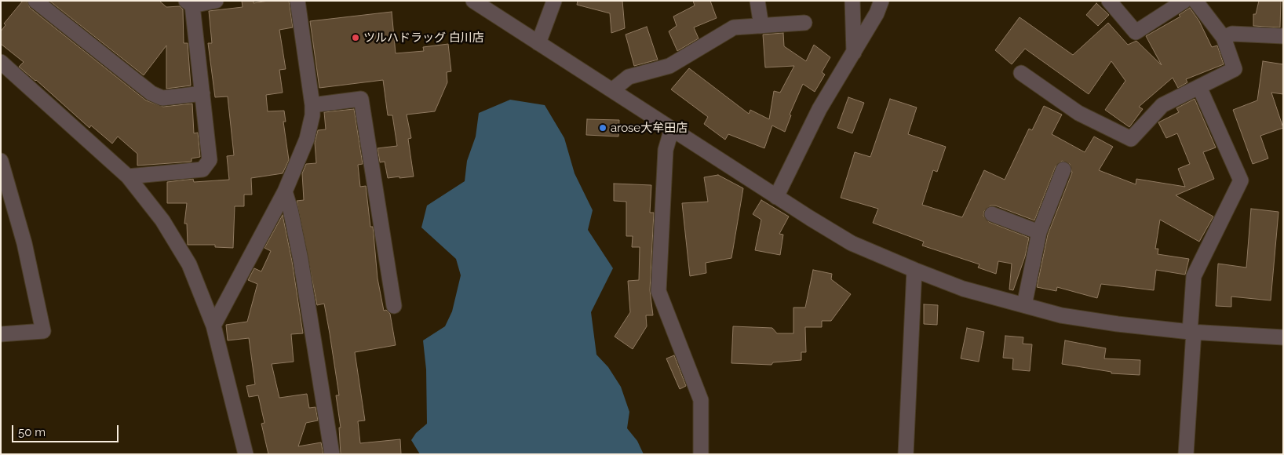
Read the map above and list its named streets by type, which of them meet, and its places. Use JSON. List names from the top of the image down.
{
  "places": ["ツルハドラッグ 白川店", "arose大牟田店"],
  "scale_bar": "50 m"
}
